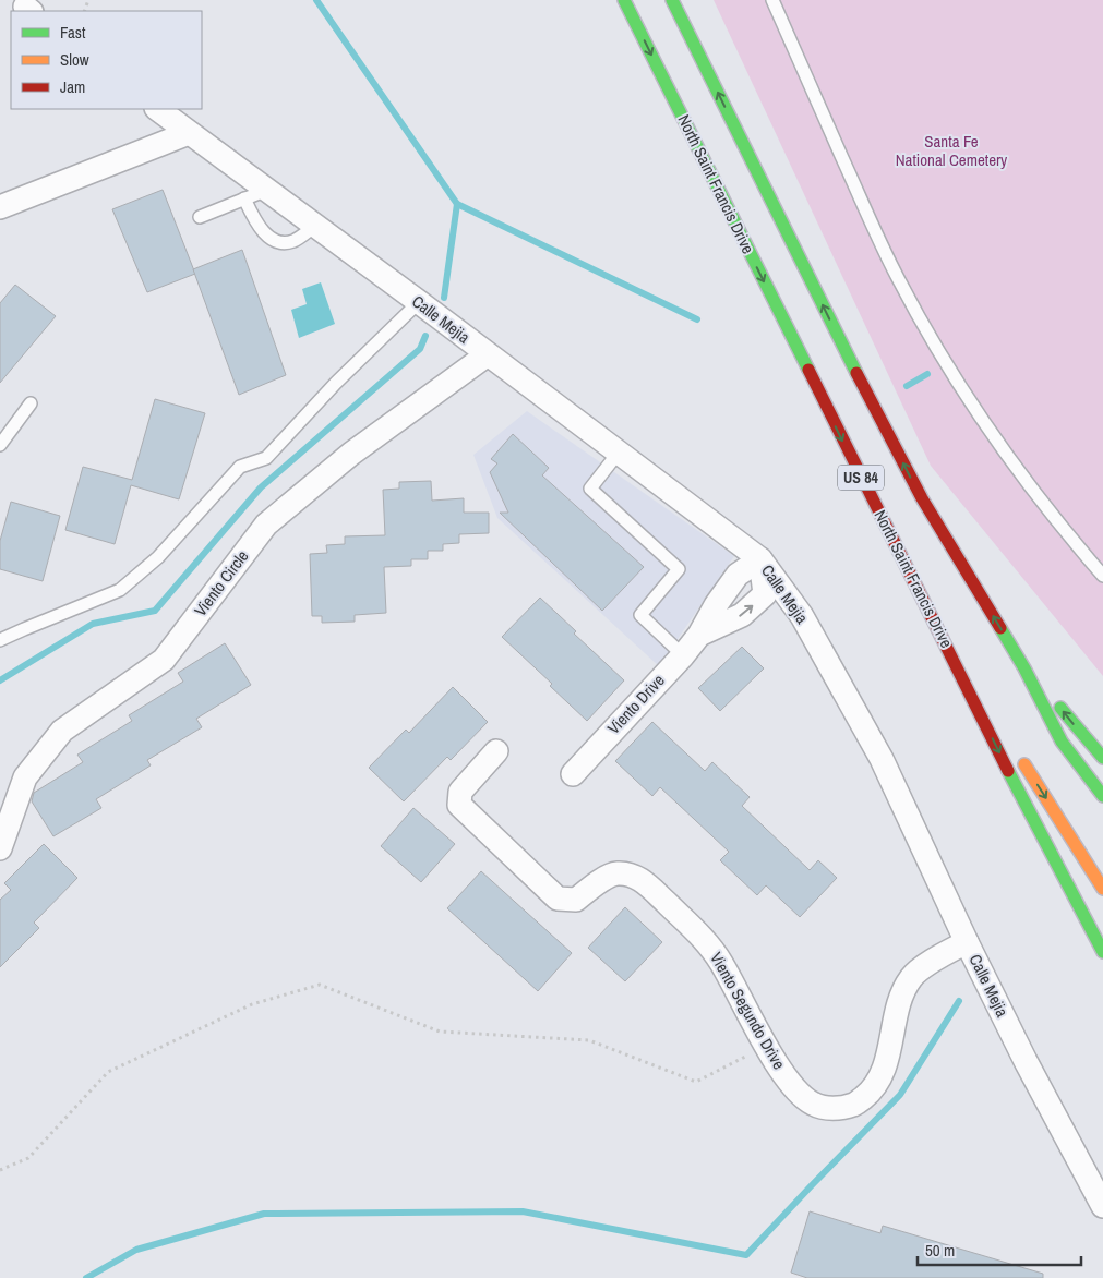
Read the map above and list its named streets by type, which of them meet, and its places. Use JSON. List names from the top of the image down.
{
  "streets": {
    "highway": ["North Saint Francis Drive", "US 84"],
    "street": [
      "Calle Mejia",
      "Viento Circle",
      "Viento Drive",
      "Viento Segundo Drive"
    ]
  },
  "crossings": [
    ["Calle Mejia", "Viento Circle"],
    ["Calle Mejia", "Viento Drive"],
    ["Calle Mejia", "Viento Segundo Drive"]
  ],
  "parks": ["Santa Fe National Cemetery"],
  "legend": ["Fast", "Slow", "Jam"],
  "scale_bar": "50 m"
}
